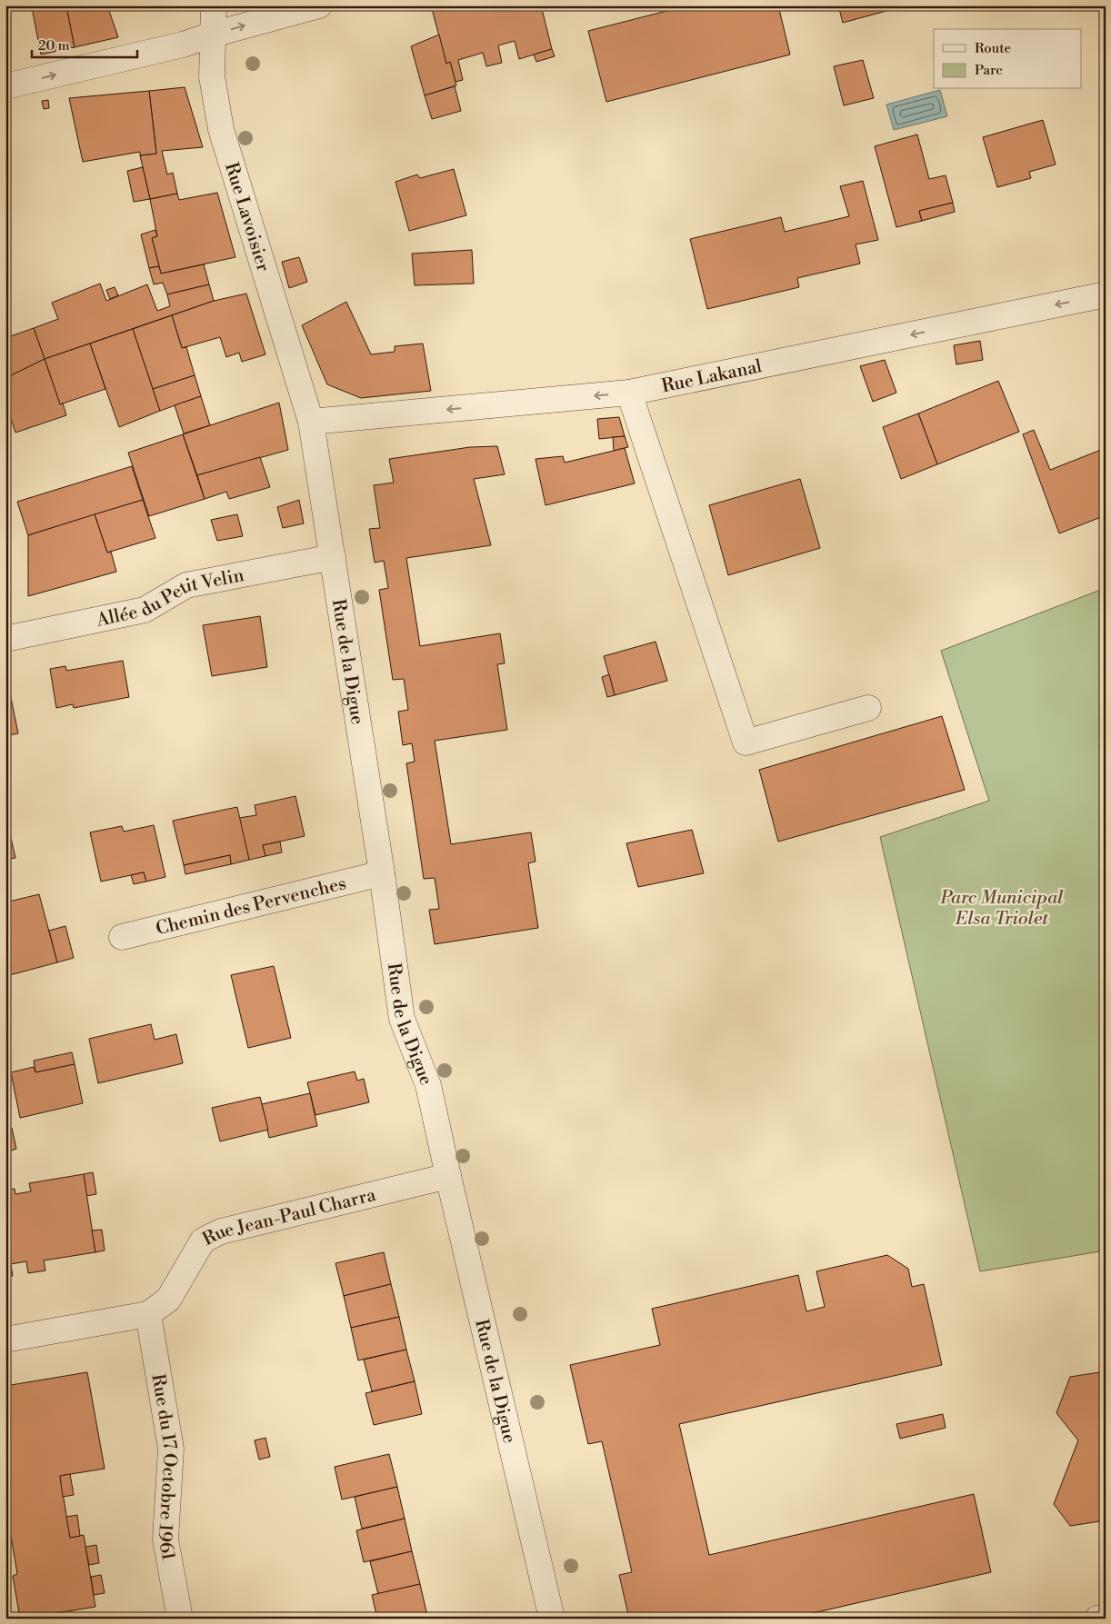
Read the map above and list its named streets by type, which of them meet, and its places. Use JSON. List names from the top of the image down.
{
  "streets": {
    "street": [
      "Rue Lavoisier",
      "Rue Lakanal",
      "Allée du Petit Velin",
      "Rue de la Digue",
      "Chemin des Pervenches",
      "Rue Jean-Paul Charra",
      "Rue du 17 Octobre 1961"
    ]
  },
  "crossings": [
    ["Rue Lavoisier", "Rue Lakanal"],
    ["Rue Lavoisier", "Rue de la Digue"],
    ["Rue Lakanal", "Rue de la Digue"],
    ["Allée du Petit Velin", "Rue de la Digue"],
    ["Rue de la Digue", "Chemin des Pervenches"],
    ["Rue de la Digue", "Rue Jean-Paul Charra"],
    ["Rue Jean-Paul Charra", "Rue du 17 Octobre 1961"]
  ],
  "one_way": ["Rue Lakanal"],
  "parks": ["Parc Municipal Elsa Triolet"],
  "legend": ["Route", "Parc"],
  "scale_bar": "20 m"
}
